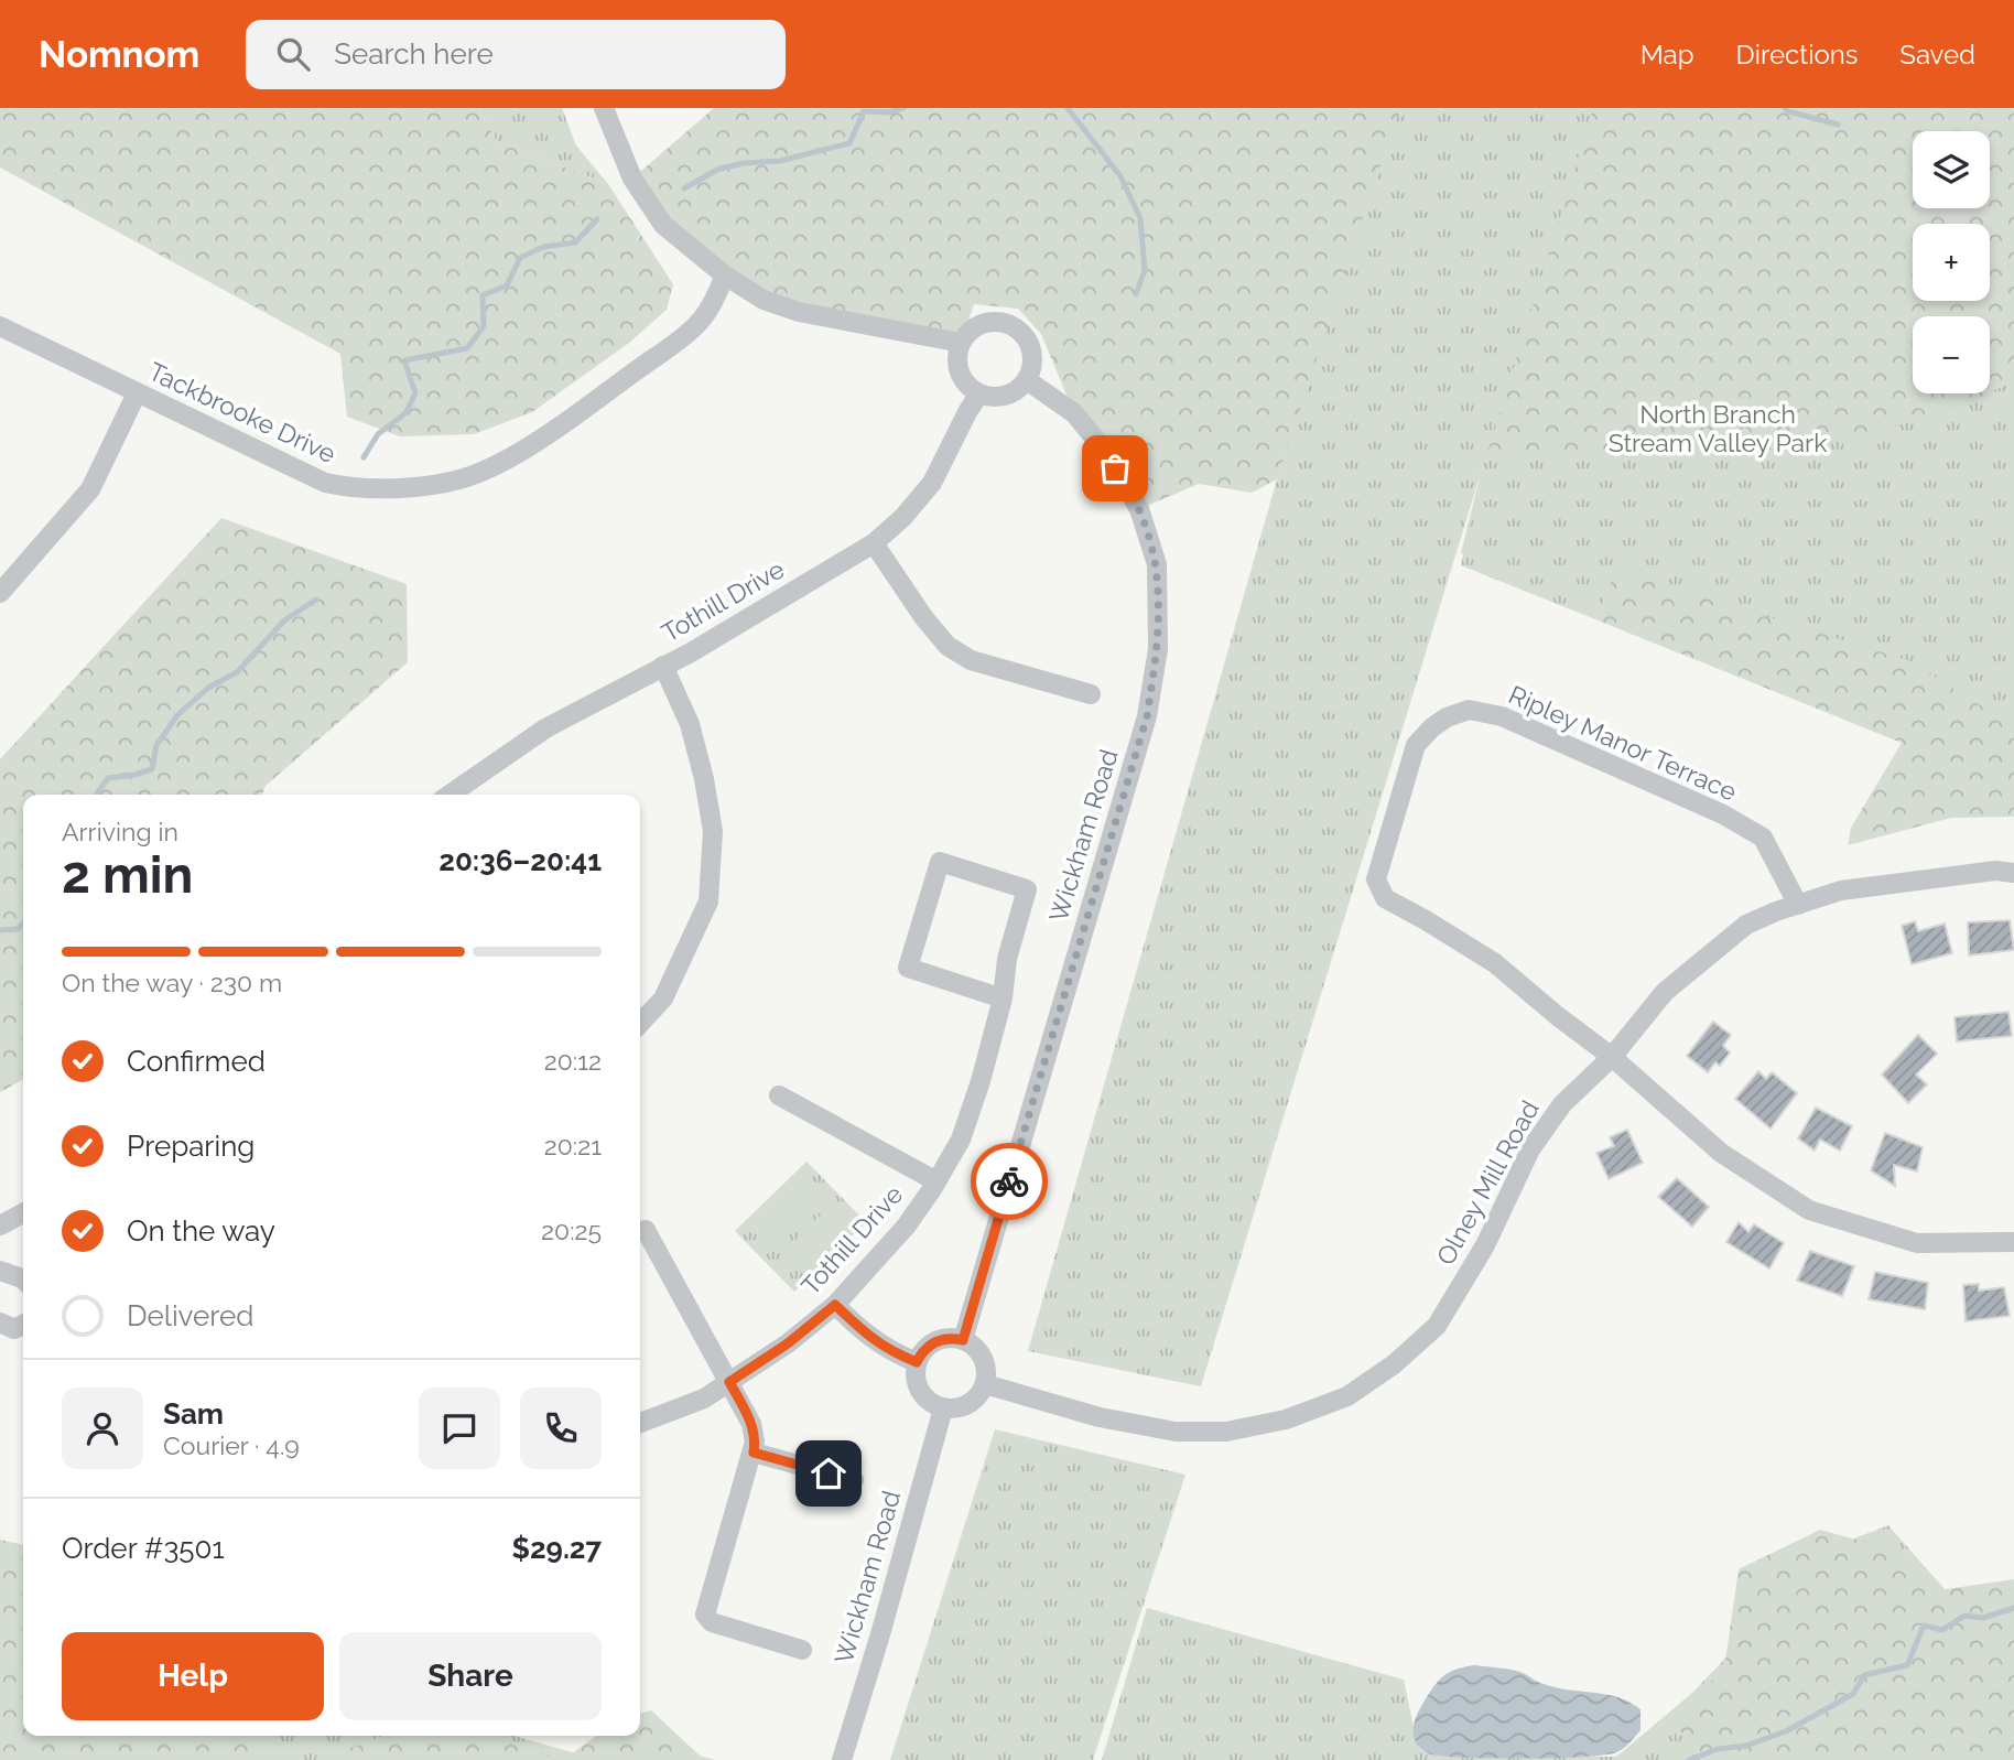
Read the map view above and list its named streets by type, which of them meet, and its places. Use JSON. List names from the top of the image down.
{
  "streets": {
    "street": [
      "Tackbrooke Drive",
      "Tothill Drive",
      "Ripley Manor Terrace",
      "Wickham Road",
      "Olney Mill Road"
    ]
  },
  "crossings": [
    ["Tothill Drive", "Wickham Road"],
    ["Ripley Manor Terrace", "Olney Mill Road"],
    ["Wickham Road", "Olney Mill Road"]
  ],
  "parks": ["North Branch Stream Valley Park"],
  "page": {
    "header": "Nomnom",
    "search": "Search here",
    "nav": ["Map", "Directions", "Saved"],
    "map_buttons": ["+", "−"],
    "heading": ["2 min", "Arriving in", "20:36–20:41"],
    "panel": [
      "Sam",
      "Courier · 4.9",
      "Order #3501",
      "$29.27"
    ],
    "bar": "On the way · 230 m",
    "list": [
      ["Confirmed", "20:12"],
      ["Preparing", "20:21"],
      ["On the way", "20:25"],
      "Delivered"
    ],
    "buttons": ["Help", "Share"]
  }
}
